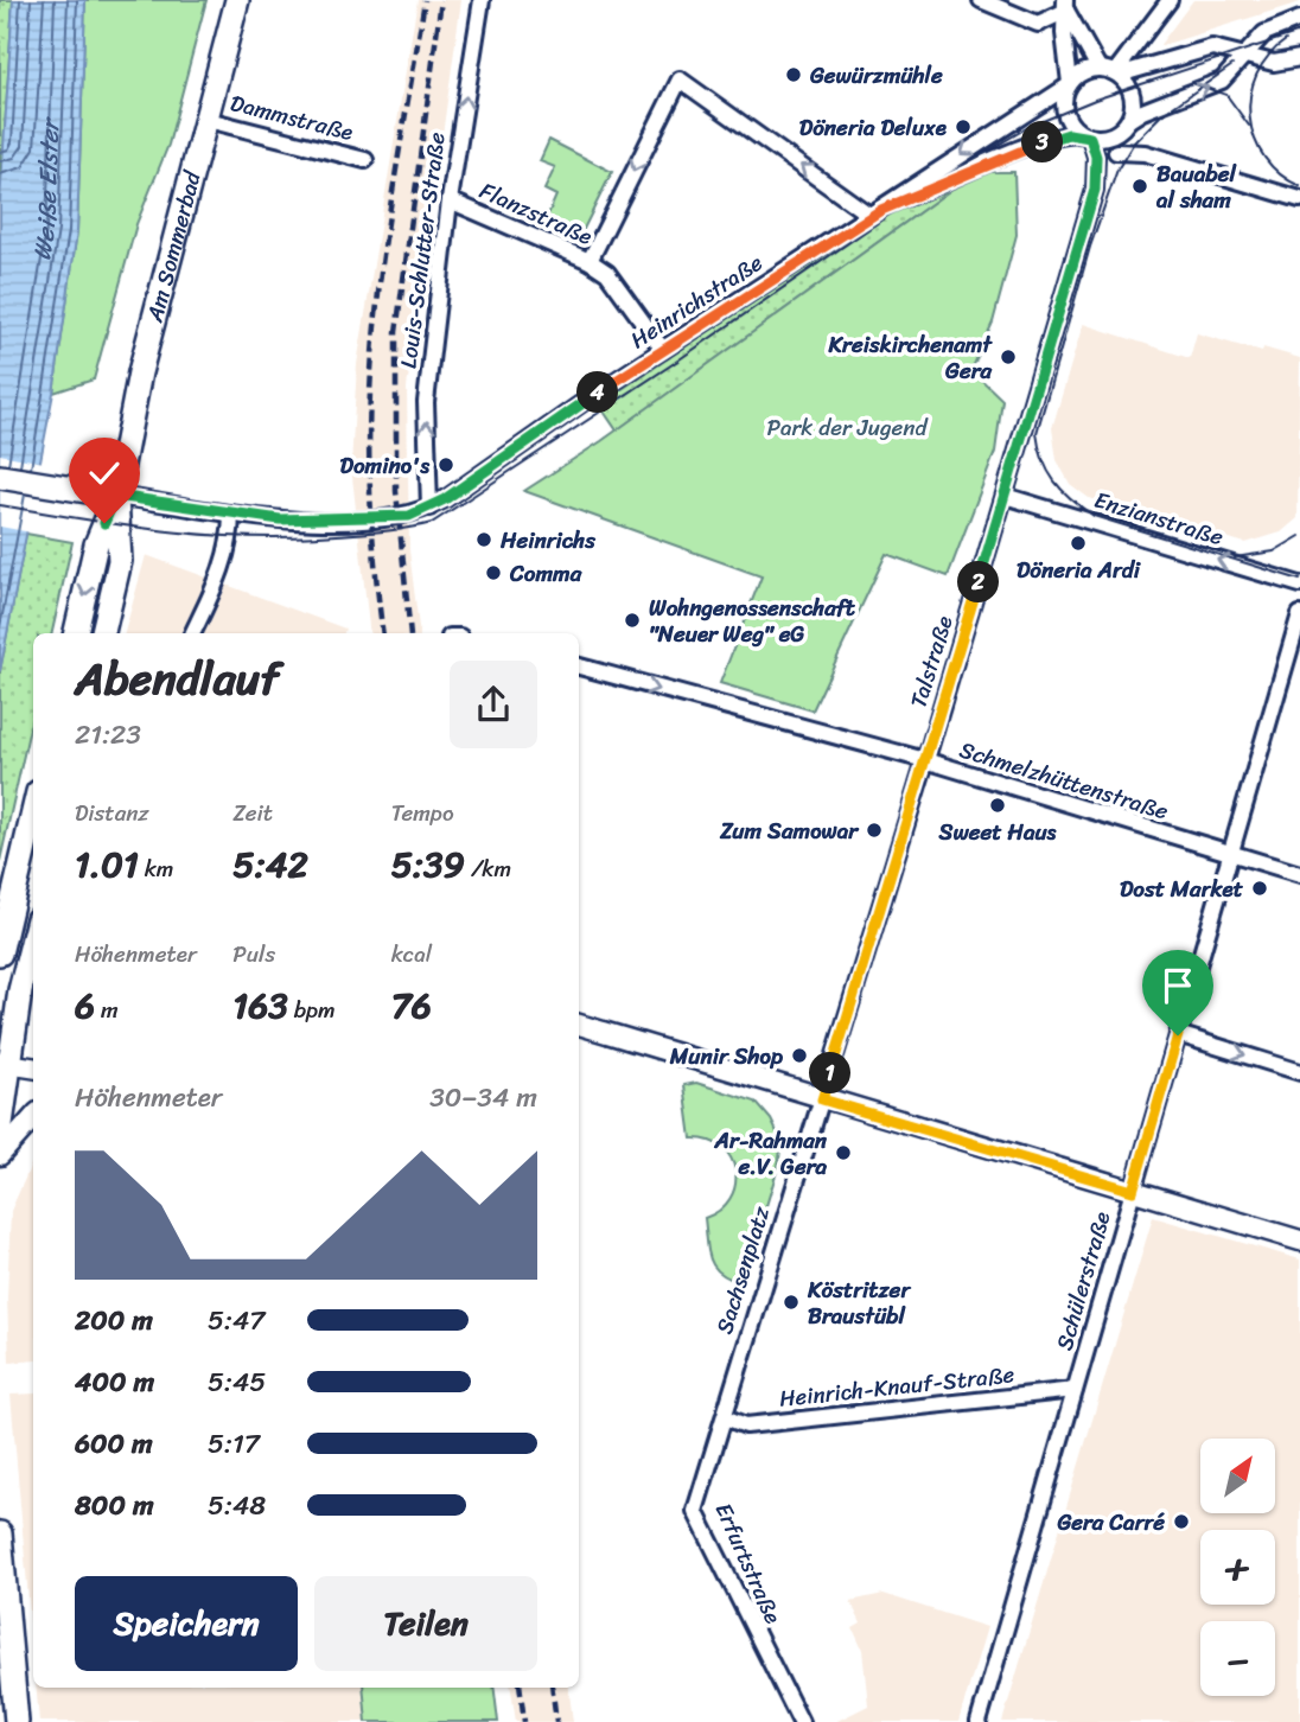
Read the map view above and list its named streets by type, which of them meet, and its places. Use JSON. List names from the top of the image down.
{
  "streets": {
    "main road": ["Am Sommerbad"],
    "street": [
      "Dammstraße",
      "Flanzstraße",
      "Louis-Schlutter-Straße",
      "Heinrichstraße",
      "Enzianstraße",
      "Talstraße",
      "Schmelzhüttenstraße",
      "Sachsenplatz",
      "Schülerstraße",
      "Heinrich-Knauf-Straße",
      "Erfurtstraße"
    ]
  },
  "crossings": [
    ["Dammstraße", "Am Sommerbad"],
    ["Flanzstraße", "Louis-Schlutter-Straße"],
    ["Flanzstraße", "Heinrichstraße"],
    ["Am Sommerbad", "Heinrichstraße"],
    ["Louis-Schlutter-Straße", "Heinrichstraße"],
    ["Heinrichstraße", "Talstraße"],
    ["Enzianstraße", "Talstraße"],
    ["Talstraße", "Schmelzhüttenstraße"],
    ["Talstraße", "Sachsenplatz"],
    ["Schmelzhüttenstraße", "Schülerstraße"],
    ["Sachsenplatz", "Heinrich-Knauf-Straße"],
    ["Sachsenplatz", "Erfurtstraße"],
    ["Schülerstraße", "Heinrich-Knauf-Straße"],
    ["Heinrich-Knauf-Straße", "Erfurtstraße"]
  ],
  "one_way": ["Louis-Schlutter-Straße", "Enzianstraße", "Schmelzhüttenstraße"],
  "water": ["Weiße Elster"],
  "parks": ["Park der Jugend"],
  "places": [
    "Gewürzmühle",
    "Döneria Deluxe",
    "Bauabel al sham",
    "Kreiskirchenamt Gera",
    "Domino's",
    "Heinrichs",
    "Döneria Ardi",
    "Comma",
    "Wohngenossenschaft \"Neuer Weg\" eG",
    "Sweet Haus",
    "Zum Samowar",
    "Dost Market",
    "Munir Shop",
    "Ar-Rahman e.V. Gera",
    "Köstritzer Braustübl",
    "Gera Carré"
  ],
  "north": "top right",
  "page": {
    "pins": [
      "3",
      "4",
      "2",
      "1"
    ],
    "heading": ["Abendlauf", "21:23"],
    "stats": [
      ["Distanz", "1.01 km"],
      ["Zeit", "5:42"],
      ["Tempo", "5:39 /km"],
      ["Höhenmeter", "6 m"],
      ["Puls", "163 bpm"],
      ["kcal", "76"]
    ],
    "chart": ["Höhenmeter", "30–34 m"],
    "list": [
      {
        "name": "200 m",
        "note": "5:47"
      },
      {
        "name": "400 m",
        "note": "5:45"
      },
      {
        "name": "600 m",
        "note": "5:17"
      },
      {
        "name": "800 m",
        "note": "5:48"
      }
    ],
    "map_buttons": ["+", "−"],
    "buttons": ["Speichern", "Teilen"]
  }
}
